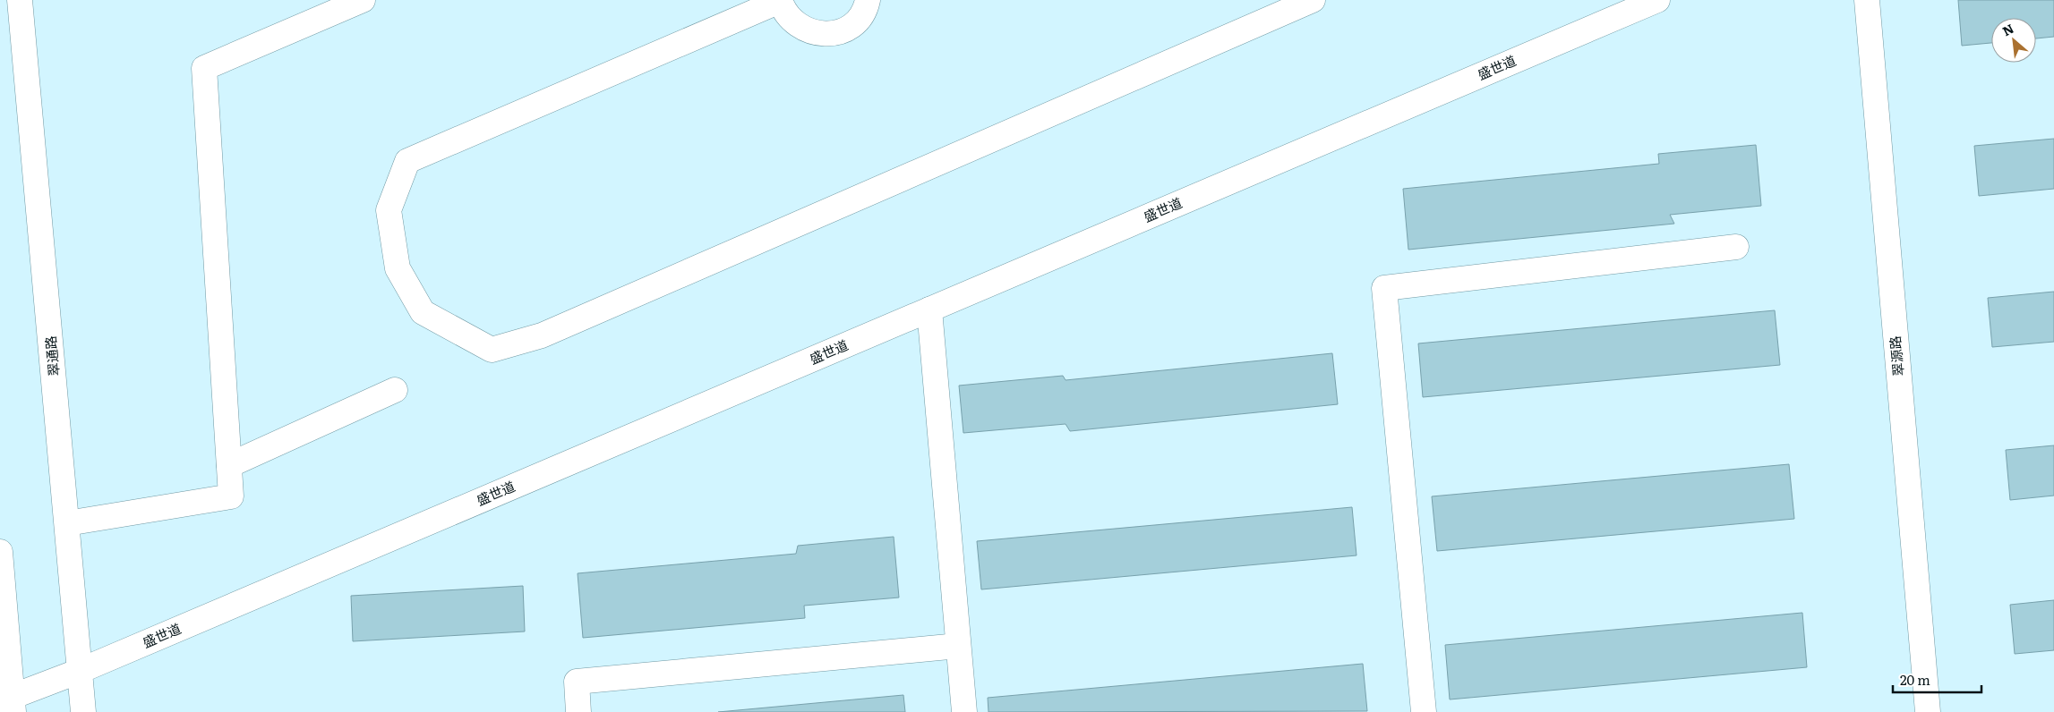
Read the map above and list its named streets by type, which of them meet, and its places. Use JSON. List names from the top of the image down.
{
  "streets": {
    "street": ["盛世道", "翠通路", "翠源路"]
  },
  "crossings": [
    ["盛世道", "翠通路"]
  ],
  "scale_bar": "20 m",
  "north": "top left"
}
